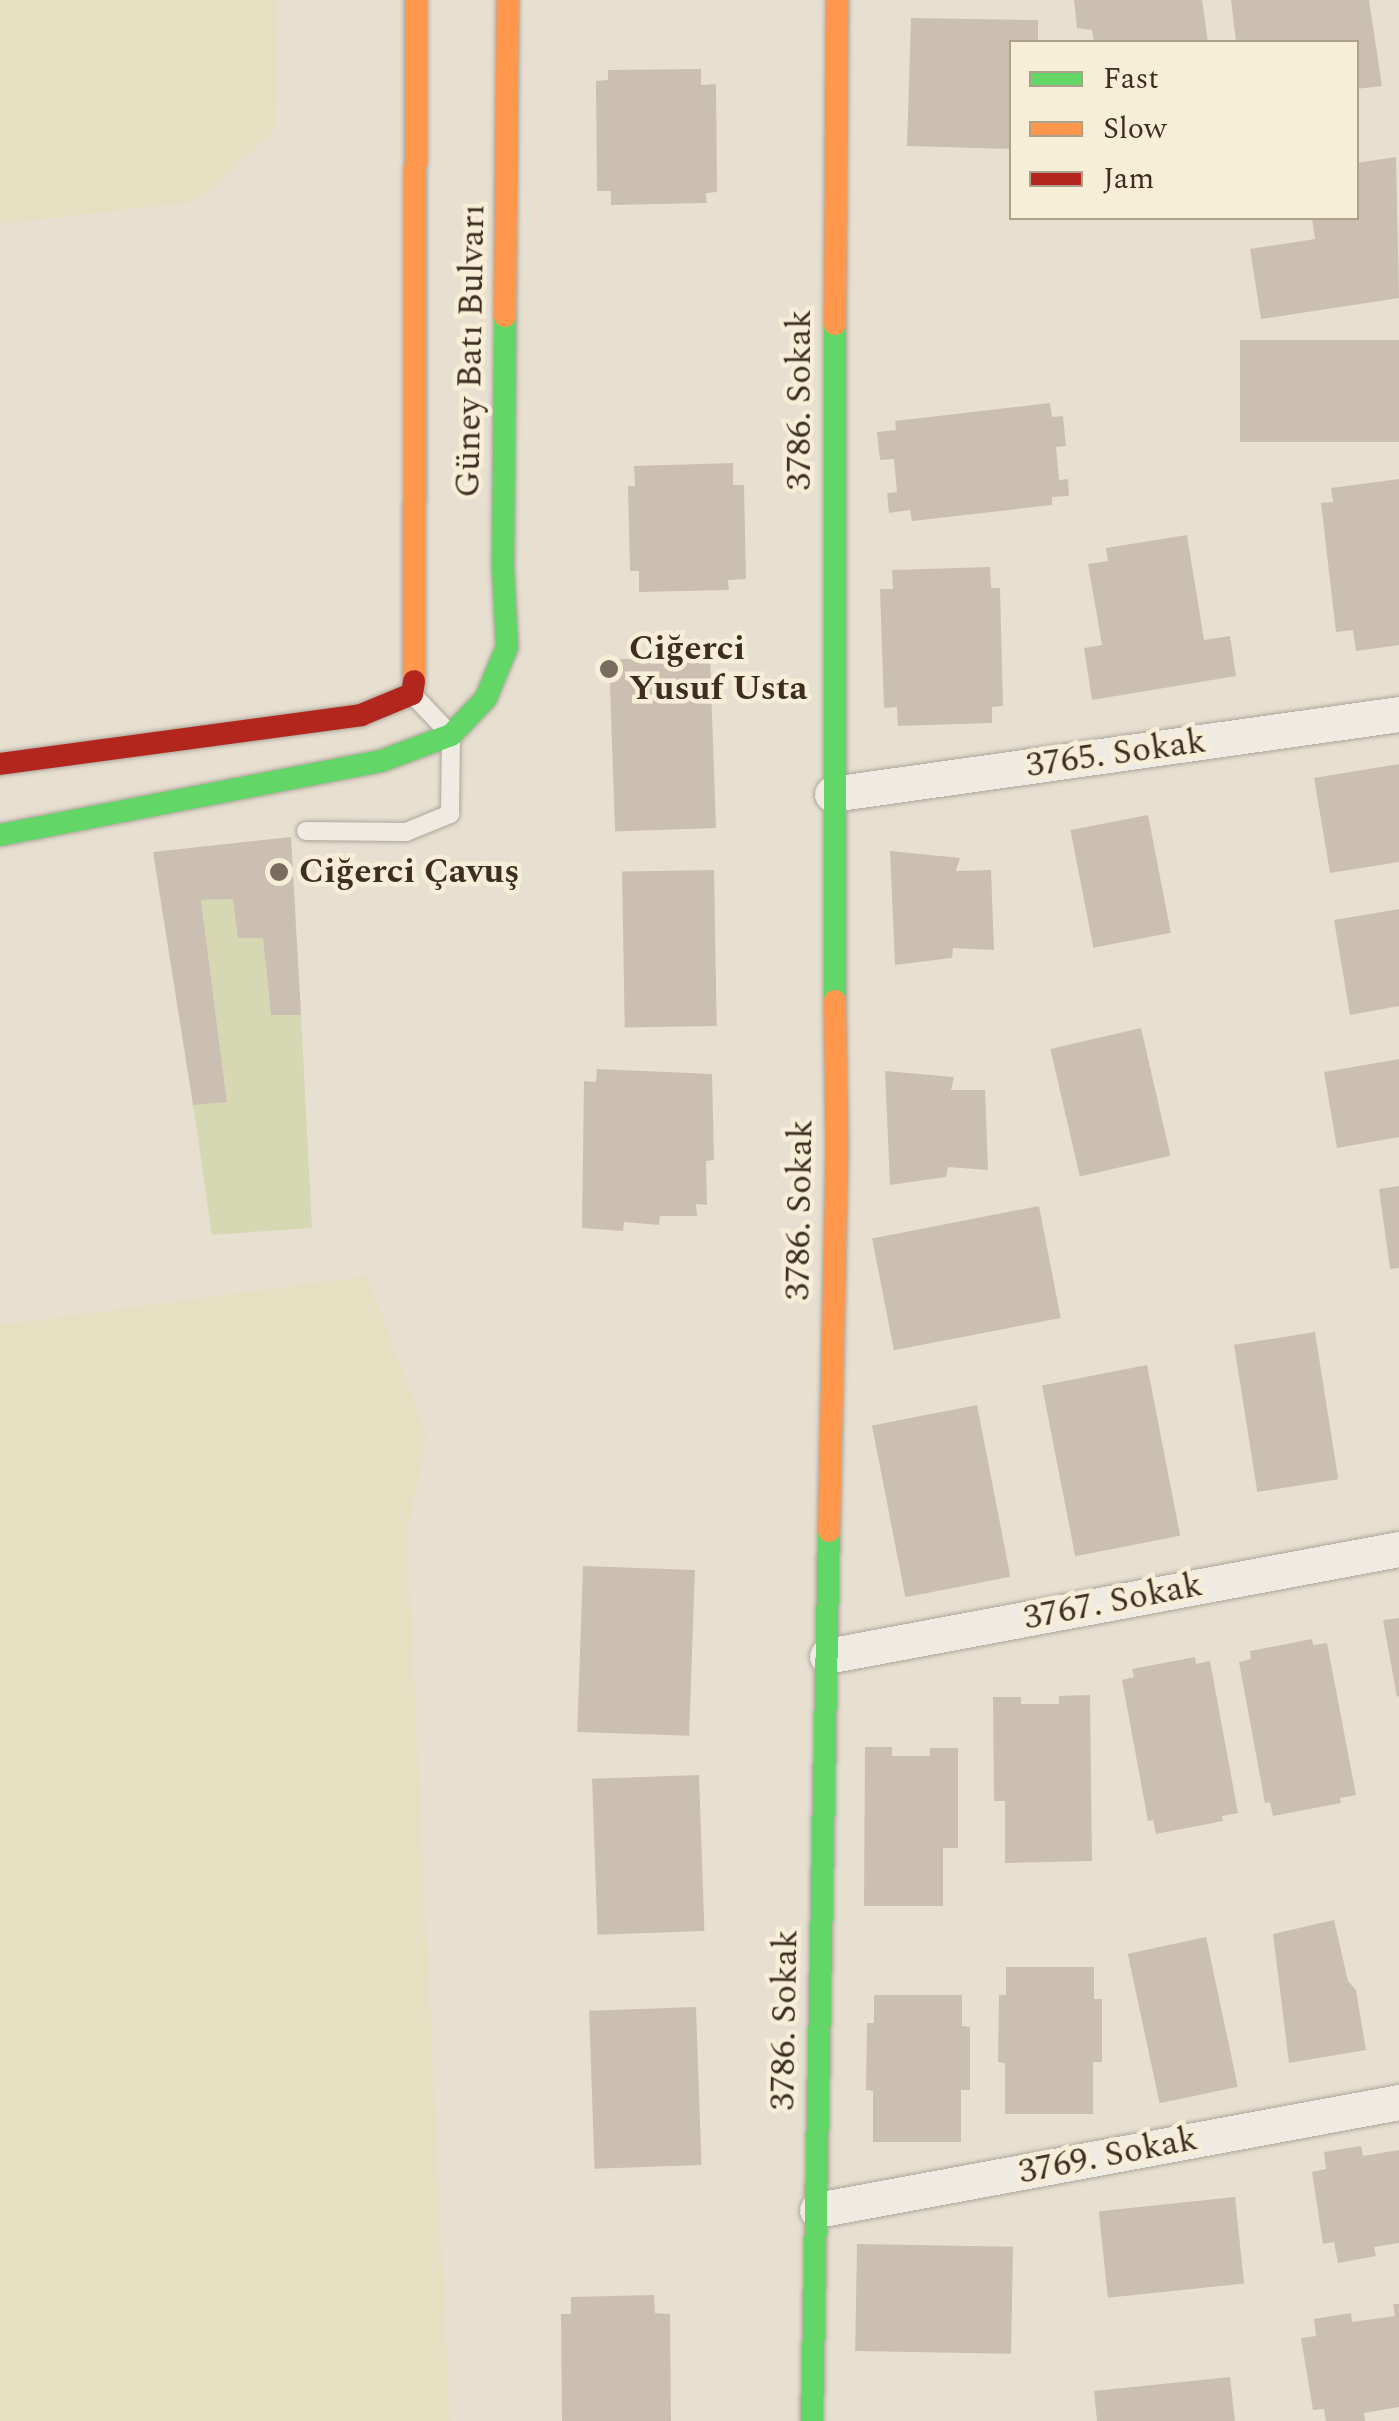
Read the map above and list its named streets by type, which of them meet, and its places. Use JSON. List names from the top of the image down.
{
  "streets": {
    "street": [
      "Güney Batı Bulvarı",
      "3786. Sokak",
      "3765. Sokak",
      "3767. Sokak",
      "3769. Sokak"
    ]
  },
  "crossings": [
    ["3786. Sokak", "3765. Sokak"],
    ["3786. Sokak", "3767. Sokak"],
    ["3786. Sokak", "3769. Sokak"]
  ],
  "places": ["Ciğerci Yusuf Usta", "Ciğerci Çavuş"],
  "legend": ["Fast", "Slow", "Jam"]
}
